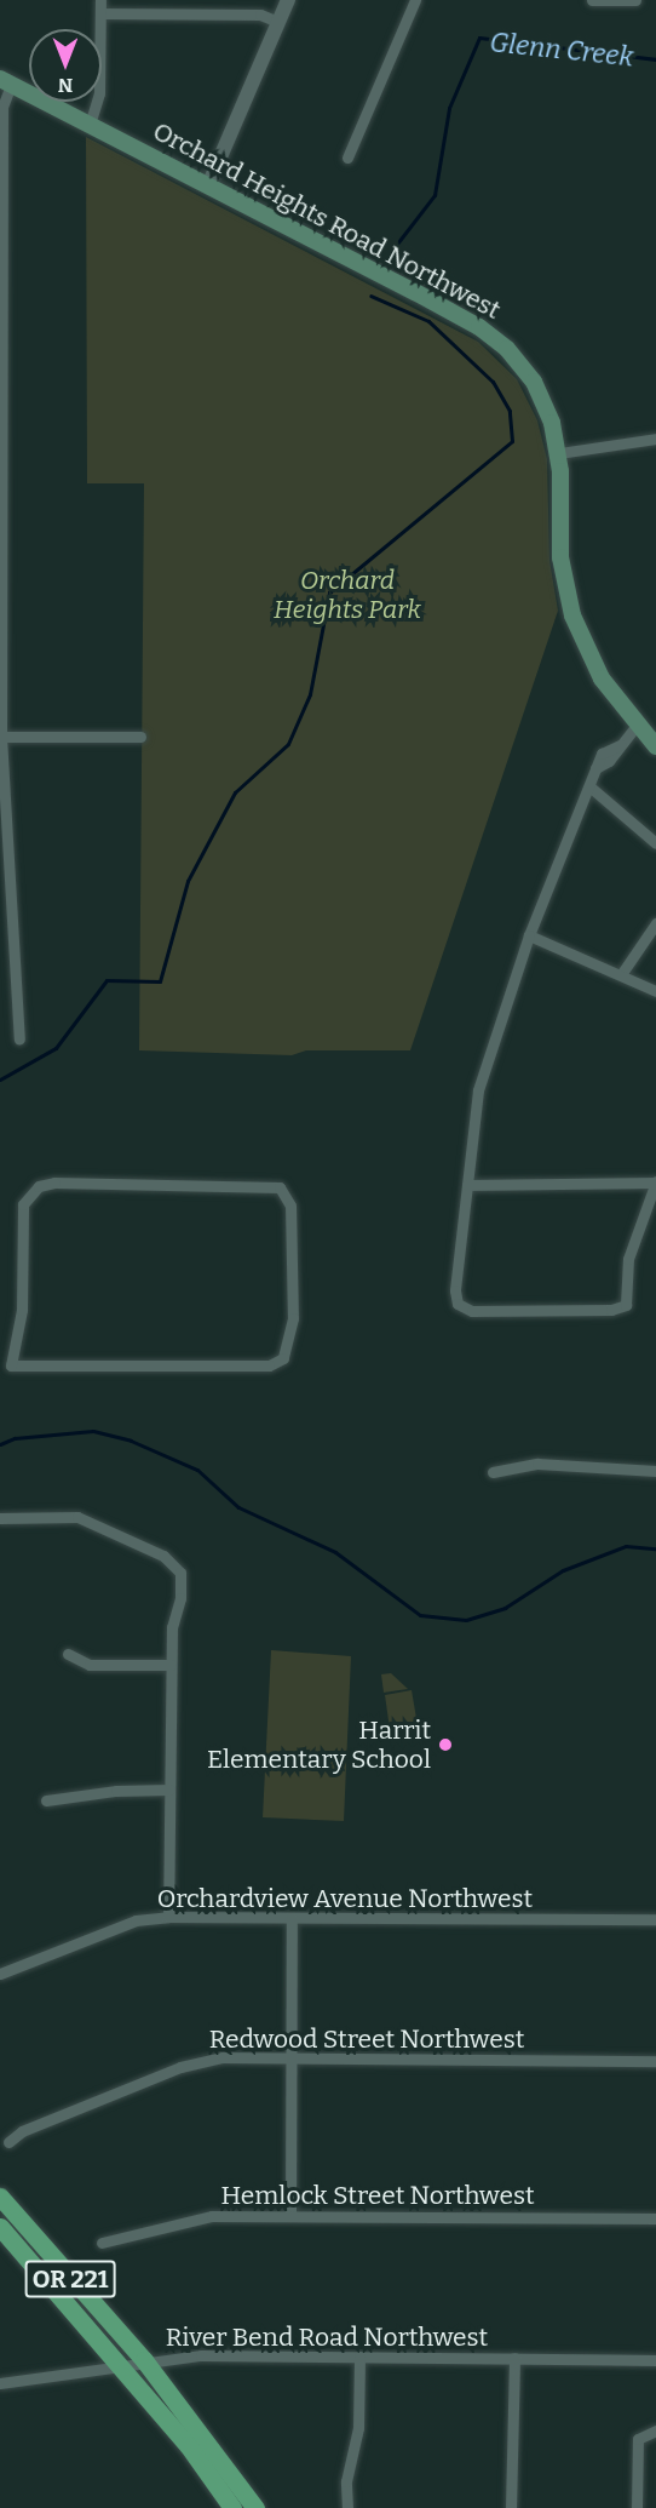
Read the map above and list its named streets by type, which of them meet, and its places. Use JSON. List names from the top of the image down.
{
  "streets": {
    "main road": ["Orchard Heights Road Northwest", "OR 221"],
    "street": [
      "Orchardview Avenue Northwest",
      "Redwood Street Northwest",
      "Hemlock Street Northwest",
      "River Bend Road Northwest"
    ]
  },
  "crossings": [
    ["OR 221", "River Bend Road Northwest"]
  ],
  "water": ["Glenn Creek"],
  "parks": ["Orchard Heights Park"],
  "places": ["Harrit Elementary School"],
  "north": "bottom"
}
